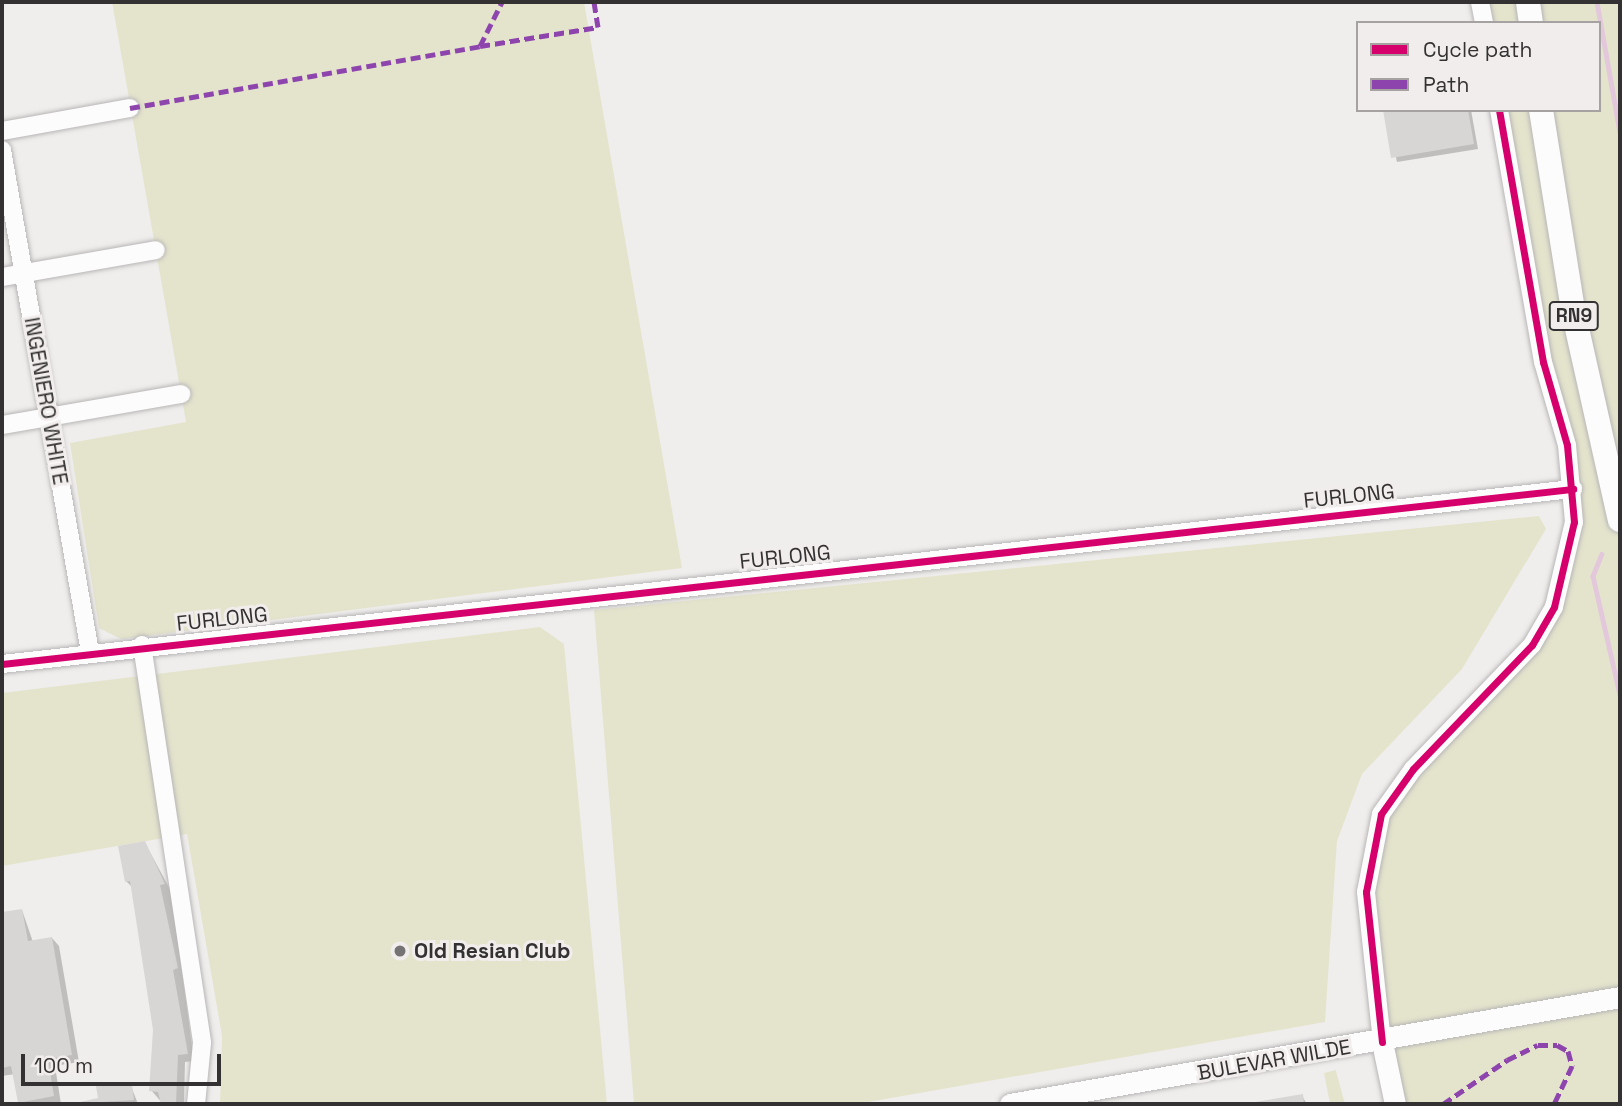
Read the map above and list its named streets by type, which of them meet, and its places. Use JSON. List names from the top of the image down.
{
  "streets": {
    "highway": ["RN9"],
    "main road": ["BULEVAR WILDE"],
    "street": ["INGENIERO WHITE", "FURLONG"]
  },
  "crossings": [
    ["INGENIERO WHITE", "FURLONG"]
  ],
  "places": ["Old Resian Club"],
  "legend": ["Cycle path", "Path"],
  "scale_bar": "100 m"
}
